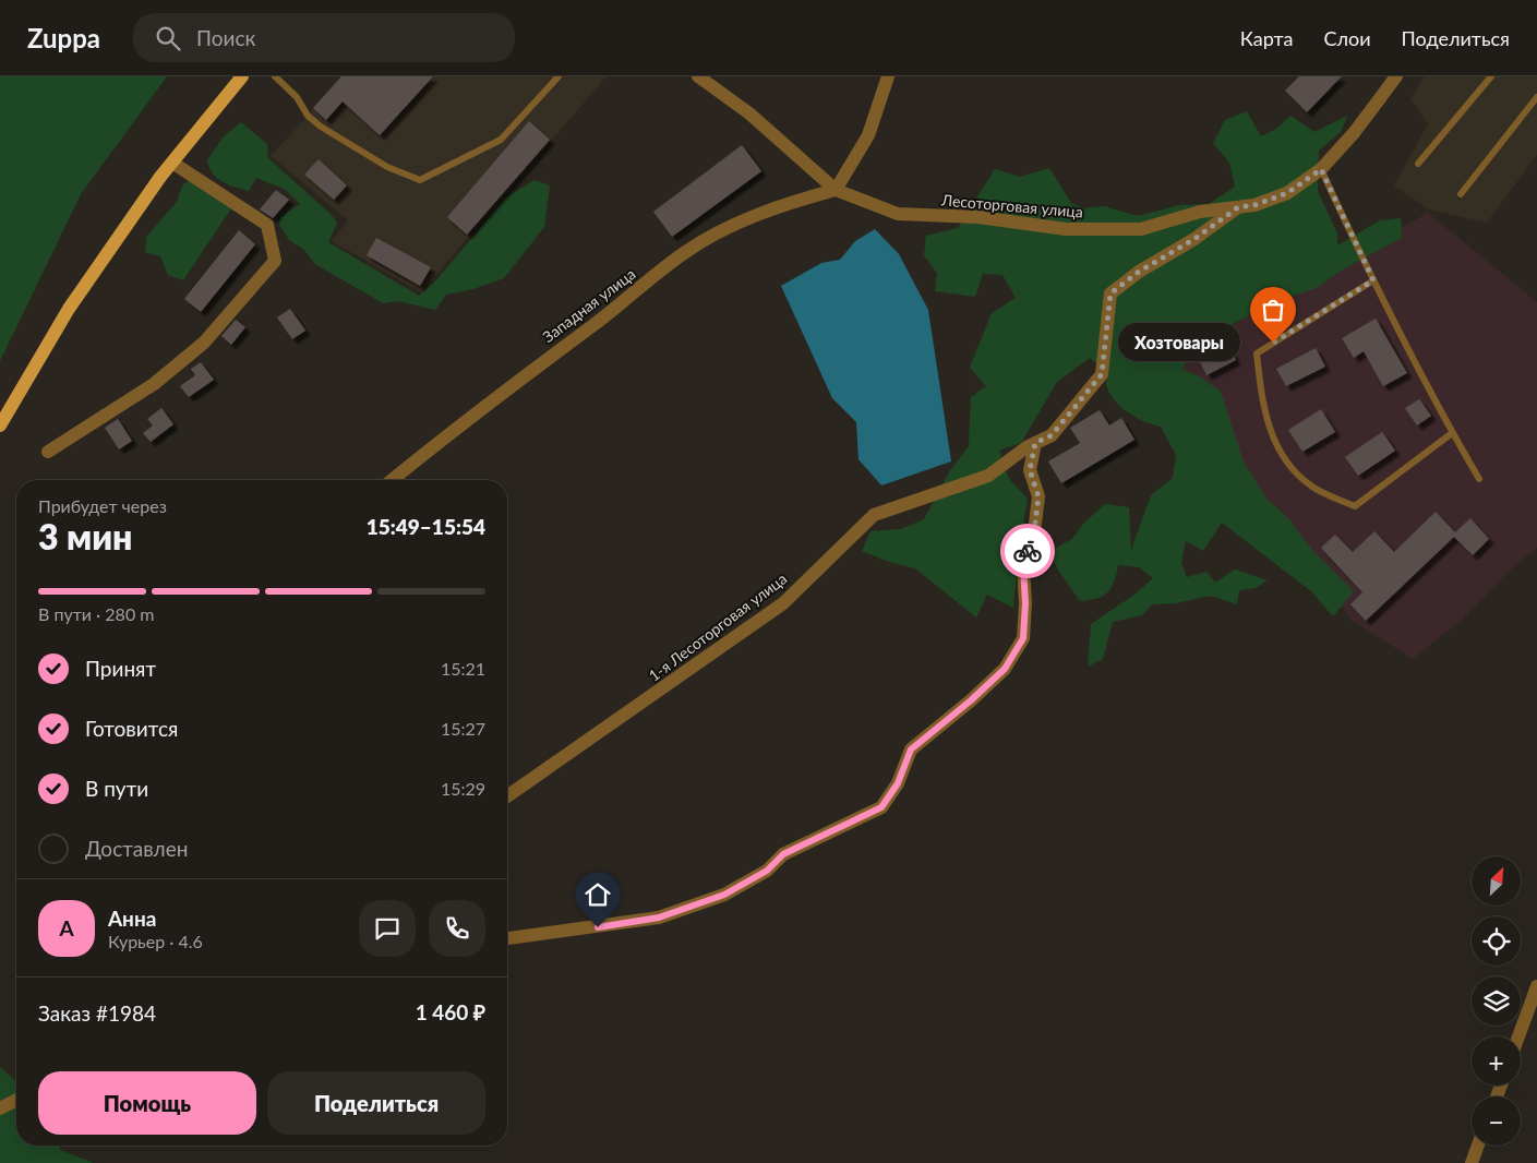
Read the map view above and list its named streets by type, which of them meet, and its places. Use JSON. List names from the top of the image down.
{
  "streets": {
    "street": ["Лесоторговая улица", "Западная улица", "1-я Лесоторговая улица"]
  },
  "crossings": [
    ["Лесоторговая улица", "Западная улица"],
    ["Лесоторговая улица", "1-я Лесоторговая улица"]
  ],
  "places": ["Хозтовары"],
  "north": "top right",
  "page": {
    "header": "Zuppa",
    "search": "Поиск",
    "nav": ["Карта", "Слои", "Поделиться"],
    "bubble": "Хозтовары",
    "heading": ["3 мин", "Прибудет через", "15:49–15:54"],
    "panel": [
      "Анна",
      "Курьер · 4.6",
      "Заказ #1984",
      "1 460 ₽"
    ],
    "bar": "В пути · 280 m",
    "list": [
      ["Принят", "15:21"],
      ["Готовится", "15:27"],
      ["В пути", "15:29"],
      "Доставлен"
    ],
    "map_buttons": ["+", "−"],
    "round": "А",
    "buttons": ["Помощь", "Поделиться"]
  }
}
